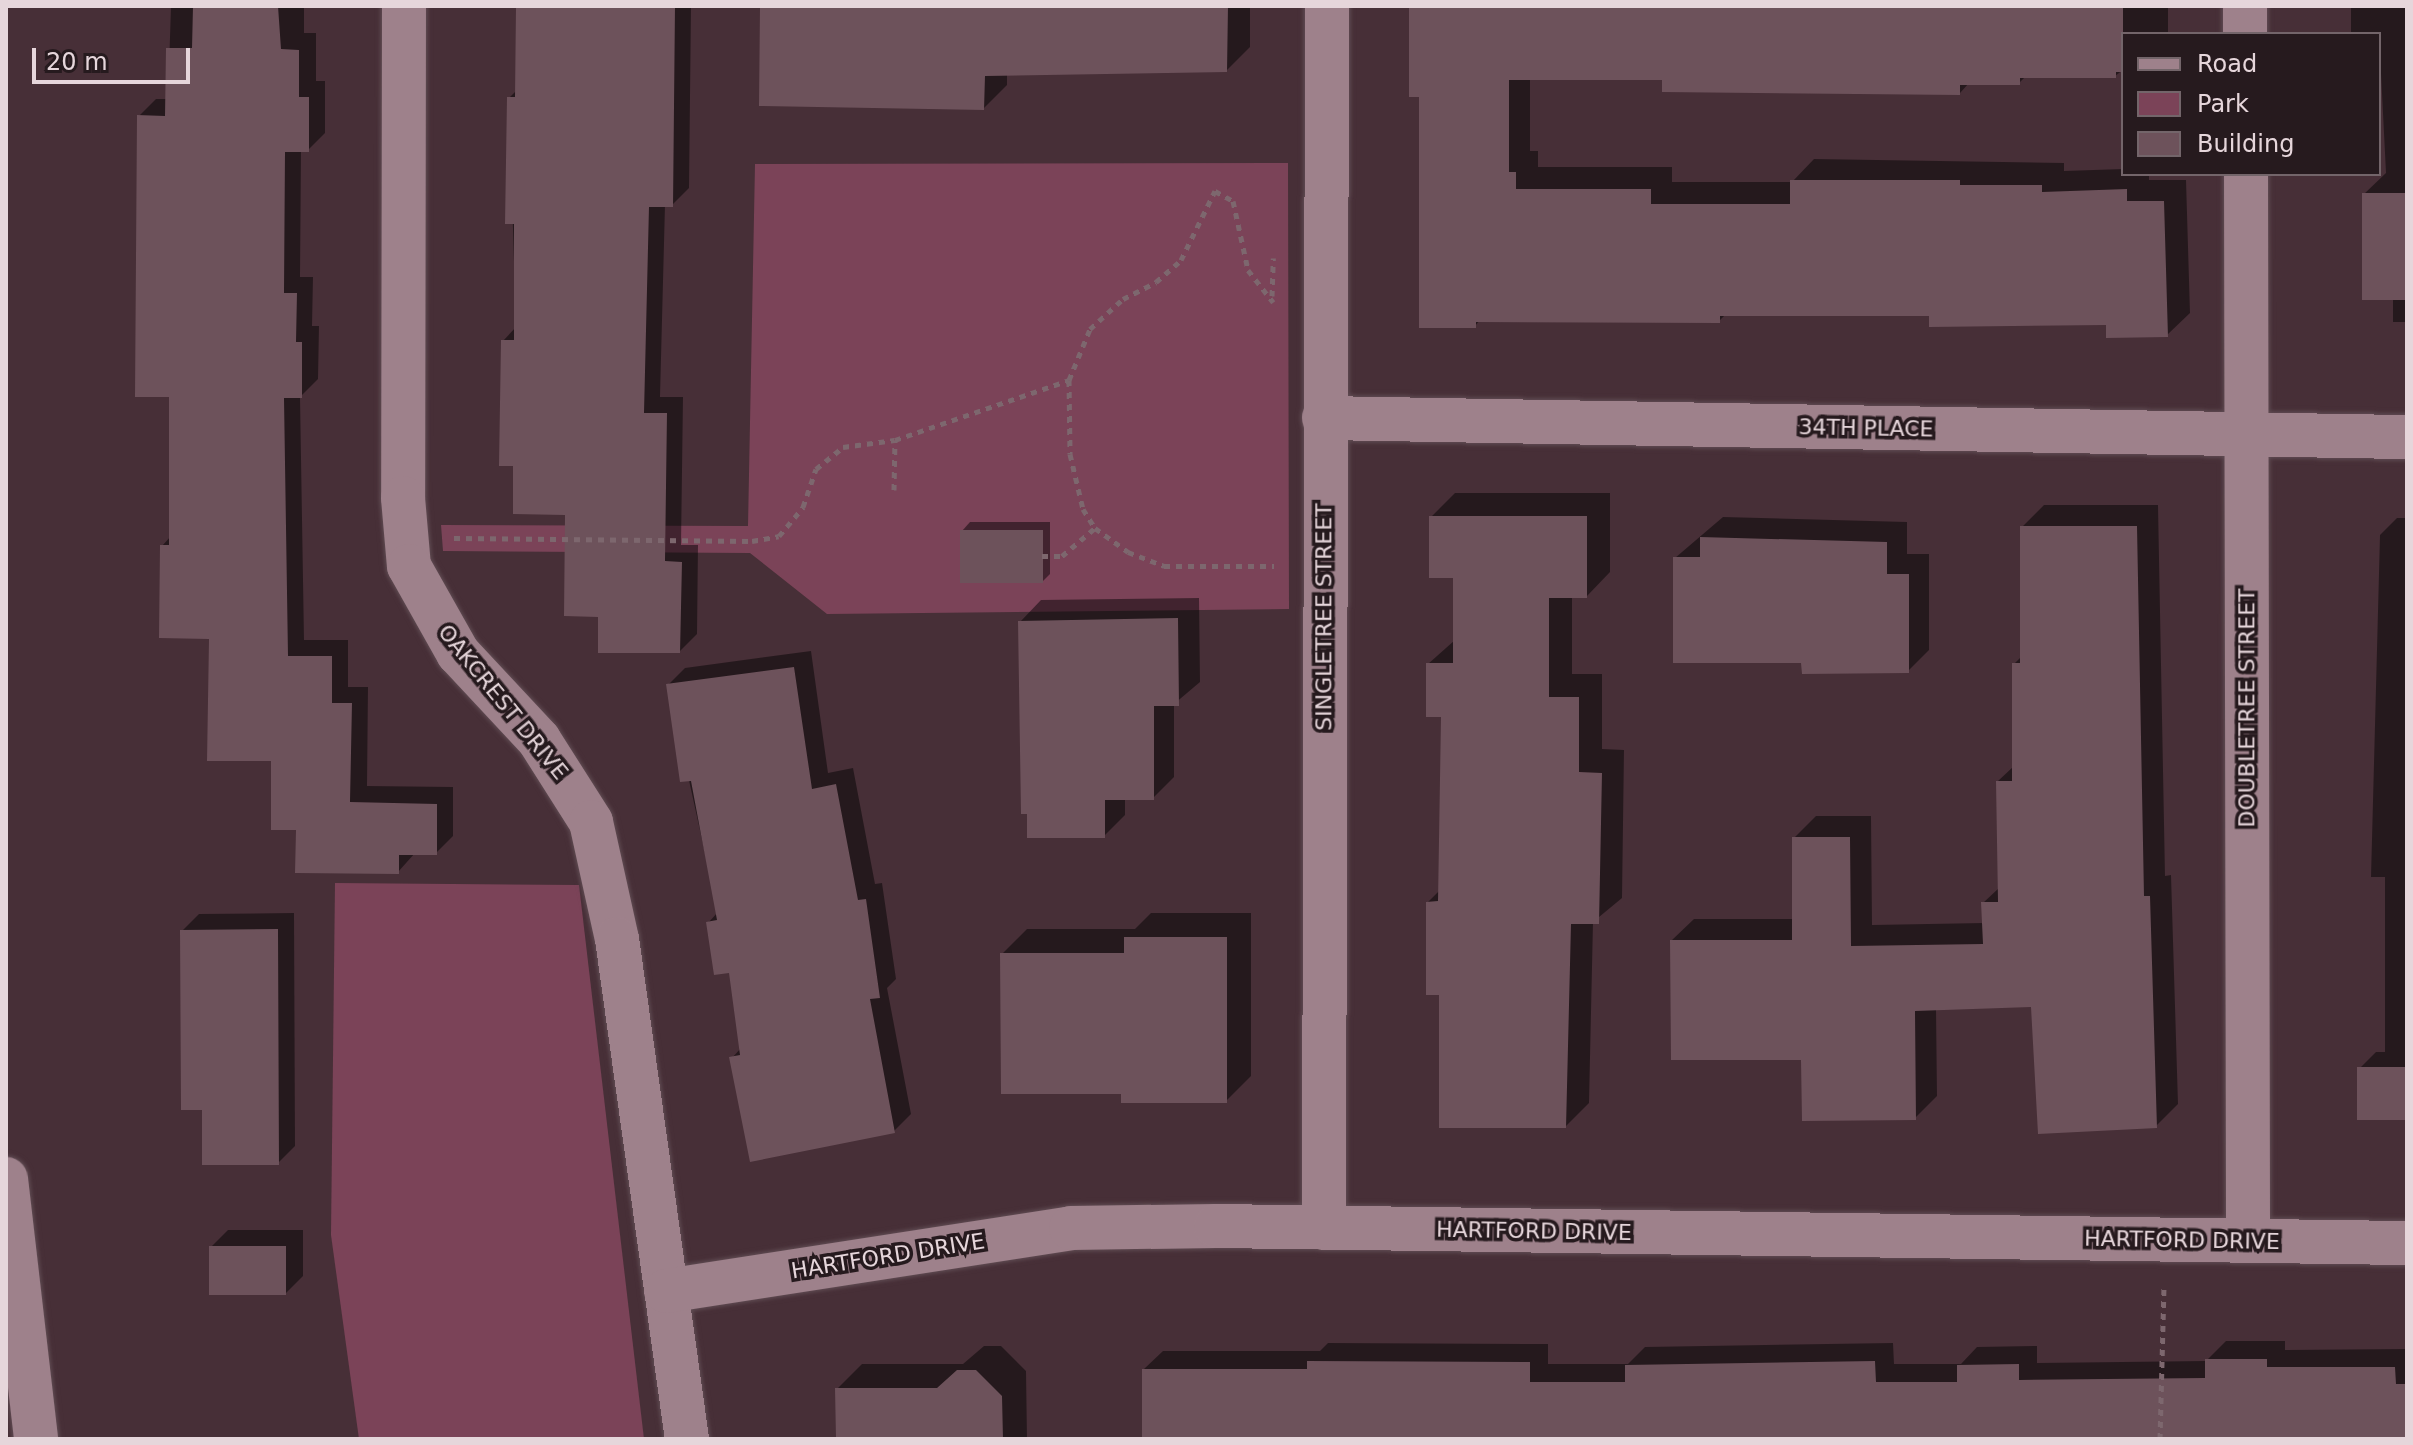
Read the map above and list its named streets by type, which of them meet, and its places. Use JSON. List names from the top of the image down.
{
  "streets": {
    "street": [
      "34TH PLACE",
      "SINGLETREE STREET",
      "OAKCREST DRIVE",
      "DOUBLETREE STREET",
      "HARTFORD DRIVE"
    ]
  },
  "crossings": [
    ["34TH PLACE", "SINGLETREE STREET"],
    ["34TH PLACE", "DOUBLETREE STREET"],
    ["SINGLETREE STREET", "HARTFORD DRIVE"],
    ["OAKCREST DRIVE", "HARTFORD DRIVE"],
    ["DOUBLETREE STREET", "HARTFORD DRIVE"]
  ],
  "legend": ["Road", "Park", "Building"],
  "scale_bar": "20 m"
}
